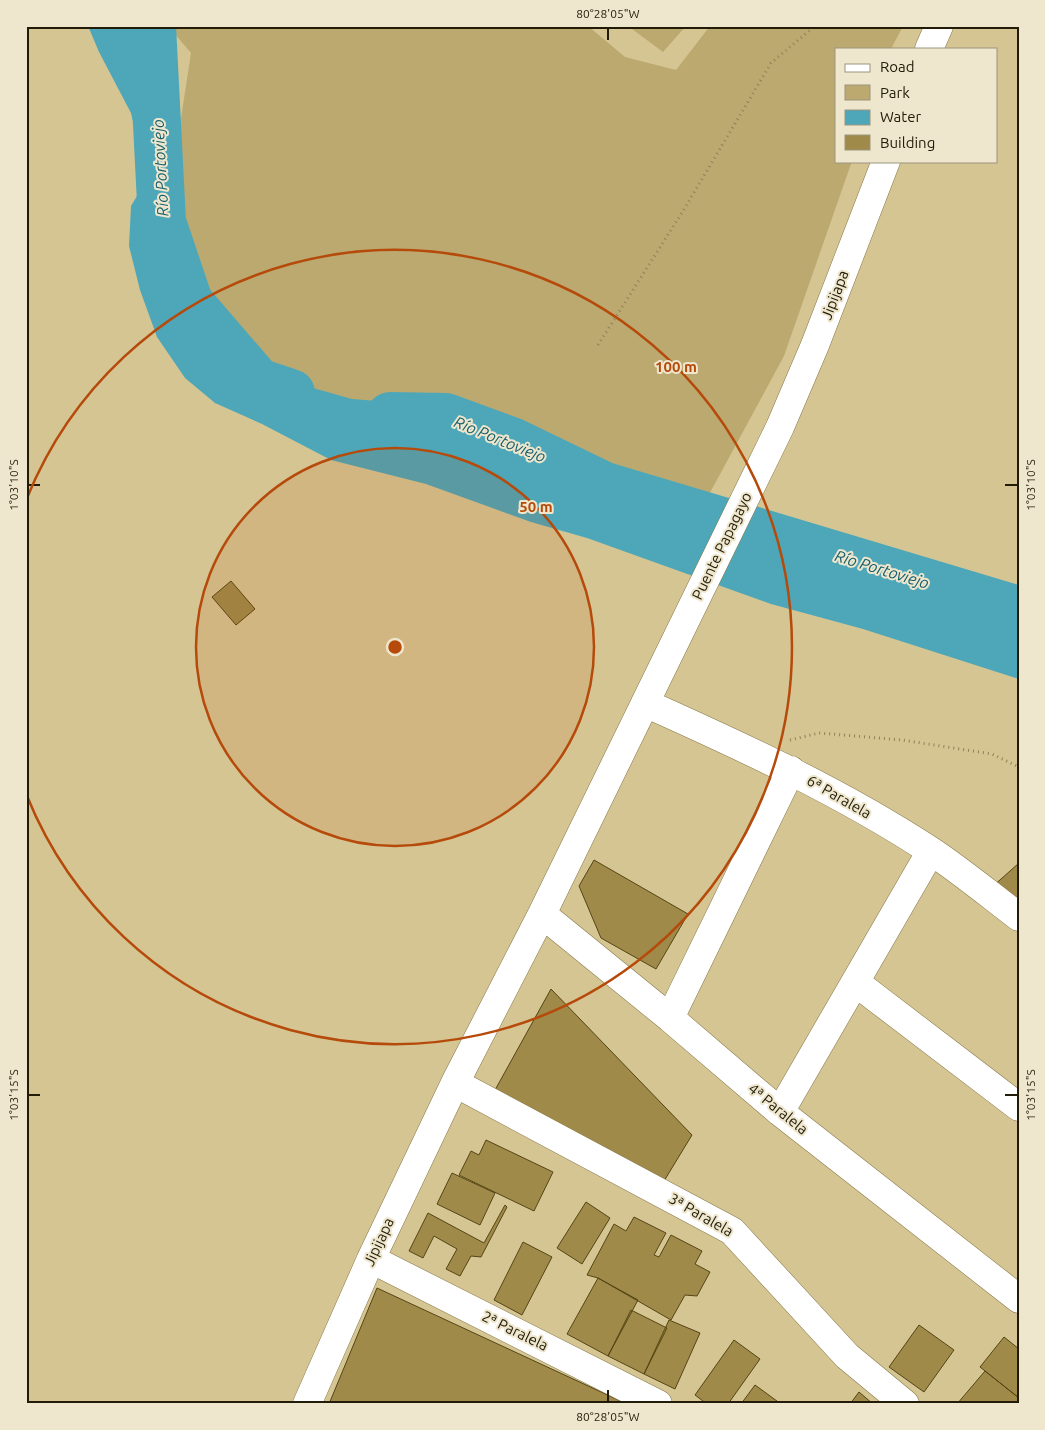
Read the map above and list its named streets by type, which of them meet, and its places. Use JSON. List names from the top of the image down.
{
  "streets": {
    "street": [
      "Jipijapa",
      "Puente Papagayo",
      "6ª Paralela",
      "4ª Paralela",
      "3ª Paralela",
      "2ª Paralela"
    ]
  },
  "crossings": [
    ["Jipijapa", "Puente Papagayo"],
    ["Jipijapa", "4ª Paralela"],
    ["Jipijapa", "3ª Paralela"],
    ["Jipijapa", "2ª Paralela"],
    ["Puente Papagayo", "6ª Paralela"],
    ["Puente Papagayo", "4ª Paralela"]
  ],
  "water": ["Río Portoviejo"],
  "legend": [
    "Road",
    "Park",
    "Water",
    "Building"
  ],
  "coordinates": ["80°28'05\"W", "1°03'10\"S", "1°03'15\"S"],
  "rings": ["100 m", "50 m"]
}
